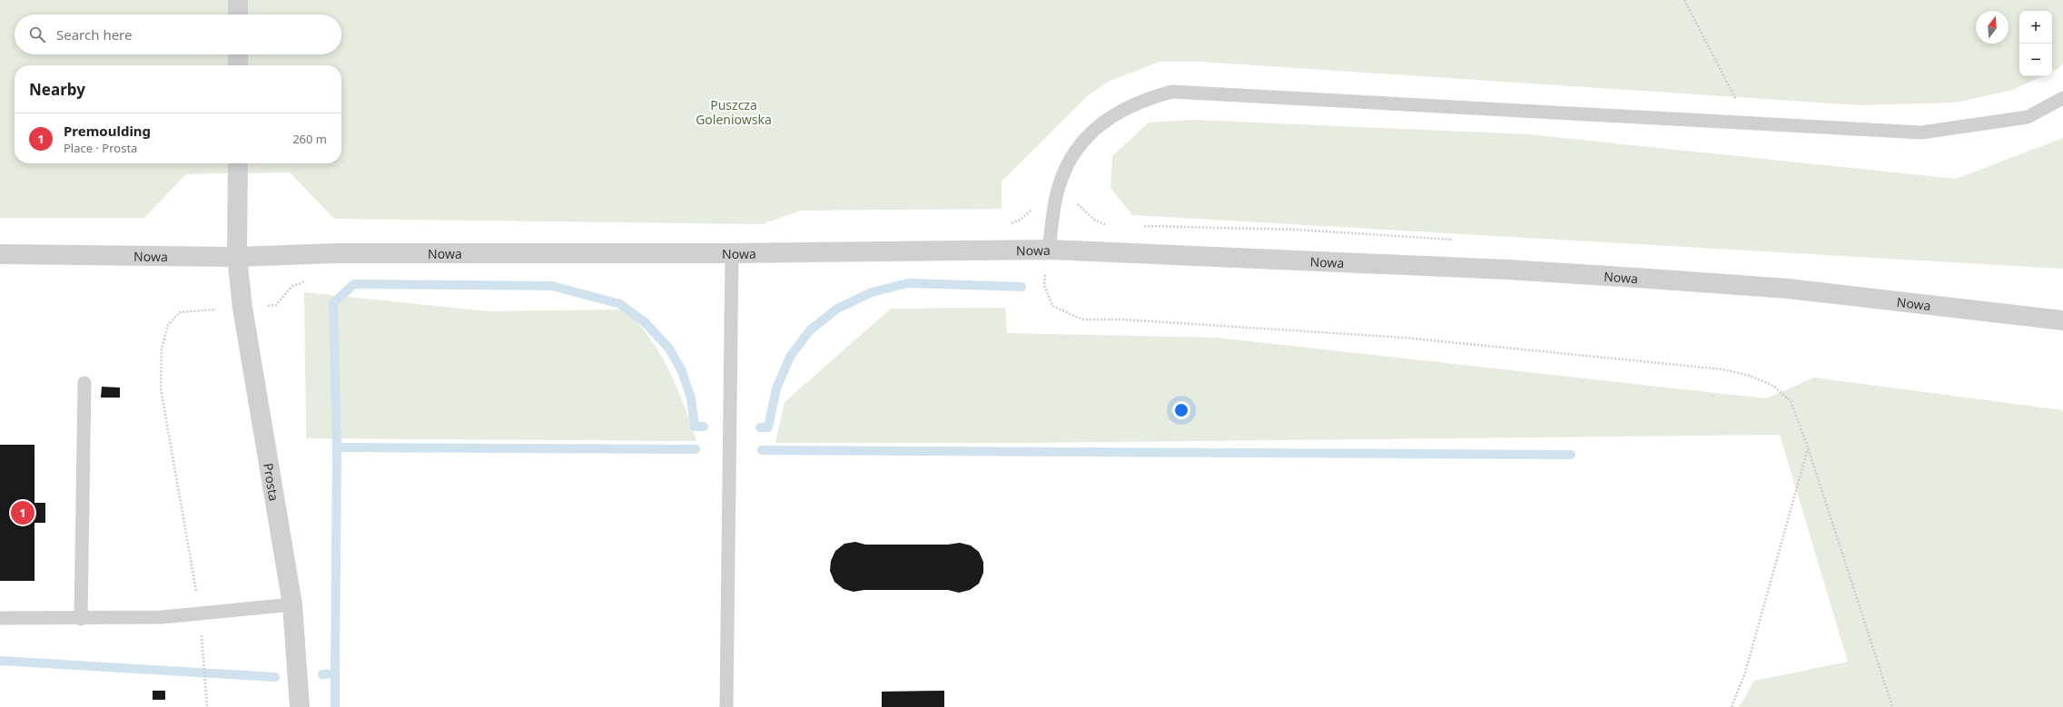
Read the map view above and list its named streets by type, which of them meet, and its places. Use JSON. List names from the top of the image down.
{
  "streets": {
    "street": ["Nowa", "Prosta"]
  },
  "crossings": [
    ["Nowa", "Prosta"]
  ],
  "parks": ["Puszcza Goleniowska"],
  "north": "top",
  "page": {
    "map_buttons": ["+", "−"],
    "search": "Search here",
    "heading": "Nearby",
    "list": [
      {
        "mark": "1",
        "name": "Premoulding",
        "note": "Place · Prosta",
        "value": "260 m"
      }
    ],
    "pins": "1"
  }
}
